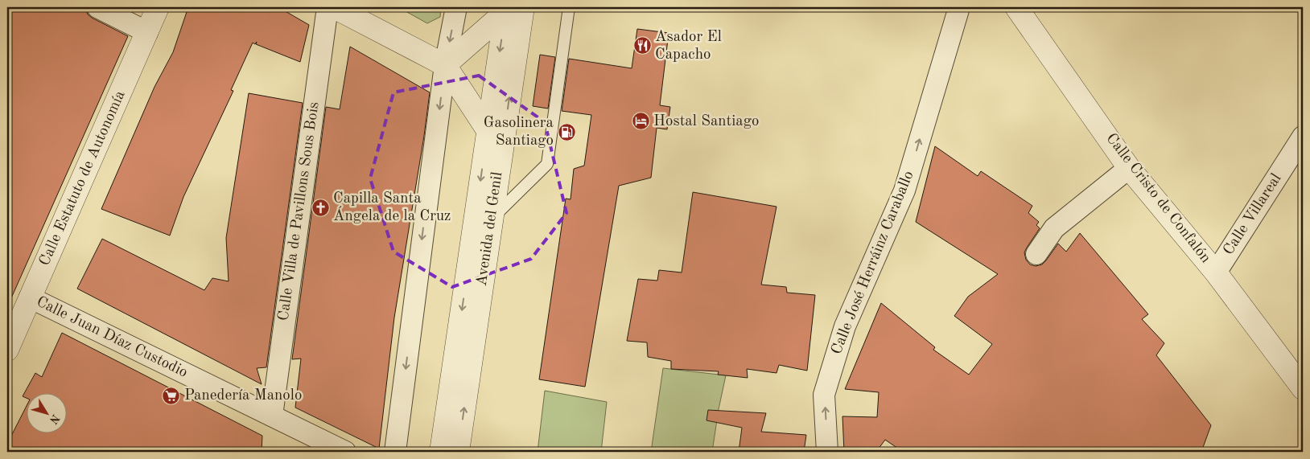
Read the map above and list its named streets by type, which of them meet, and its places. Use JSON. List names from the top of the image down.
{
  "streets": {
    "street": [
      "Calle Estatuto de Autonomía",
      "Calle Cristo de Confalón",
      "Calle Villa de Pavillons Sous Bois",
      "Calle Villareal",
      "Avenida del Genil",
      "Calle José Herráinz Caraballo",
      "Calle Juan Díaz Custodio"
    ]
  },
  "crossings": [
    ["Calle Estatuto de Autonomía", "Calle Juan Díaz Custodio"],
    ["Calle Cristo de Confalón", "Calle Villareal"],
    ["Calle Villa de Pavillons Sous Bois", "Calle Juan Díaz Custodio"]
  ],
  "one_way": ["Calle José Herráinz Caraballo"],
  "places": {
    "restaurant": ["Asador El Capacho"],
    "hotel": ["Hostal Santiago"],
    "fuel station": ["Gasolinera Santiago"],
    "church": ["Capilla Santa Ángela de la Cruz"],
    "supermarket": ["Panedería Manolo"]
  },
  "north": "bottom right"
}
